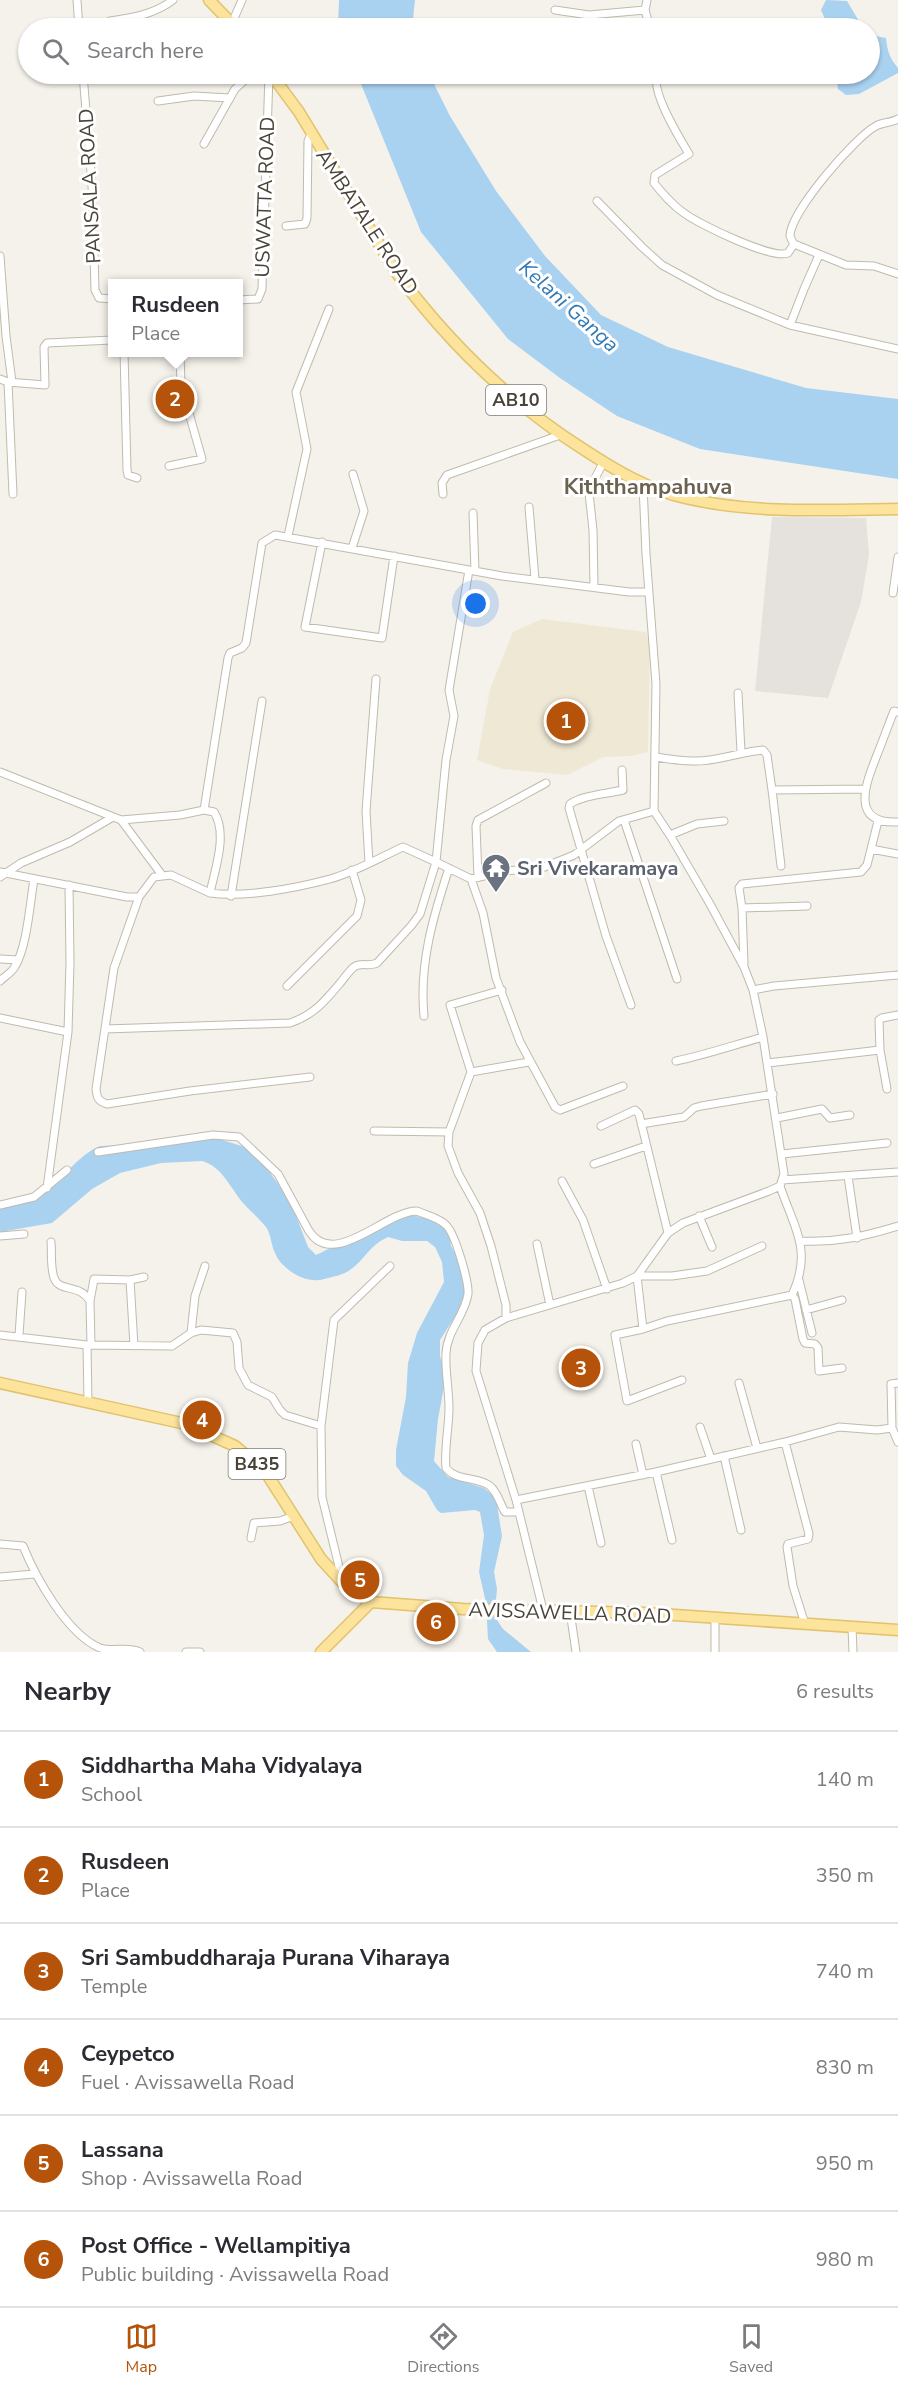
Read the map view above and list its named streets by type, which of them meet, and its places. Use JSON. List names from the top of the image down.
{
  "streets": {
    "main road": [
      "AMBATALE ROAD",
      "AB10",
      "B435",
      "AVISSAWELLA ROAD"
    ],
    "street": ["PANSALA ROAD", "USWATTA ROAD"]
  },
  "districts": ["Kiththampahuva"],
  "water": ["Kelani Ganga"],
  "places": {
    "temple": ["Sri Vivekaramaya"]
  },
  "page": {
    "search": "Search here",
    "popup": ["Rusdeen", "Place"],
    "pins": [
      "2",
      "1",
      "3",
      "4",
      "5",
      "6"
    ],
    "heading": ["Nearby", "6 results"],
    "list": [
      {
        "mark": "1",
        "name": "Siddhartha Maha Vidyalaya",
        "note": "School",
        "value": "140 m"
      },
      {
        "mark": "2",
        "name": "Rusdeen",
        "note": "Place",
        "value": "350 m"
      },
      {
        "mark": "3",
        "name": "Sri Sambuddharaja Purana Viharaya",
        "note": "Temple",
        "value": "740 m"
      },
      {
        "mark": "4",
        "name": "Ceypetco",
        "note": "Fuel · Avissawella Road",
        "value": "830 m"
      },
      {
        "mark": "5",
        "name": "Lassana",
        "note": "Shop · Avissawella Road",
        "value": "950 m"
      },
      {
        "mark": "6",
        "name": "Post Office - Wellampitiya",
        "note": "Public building · Avissawella Road",
        "value": "980 m"
      }
    ],
    "nav": ["Map", "Directions", "Saved"]
  }
}
